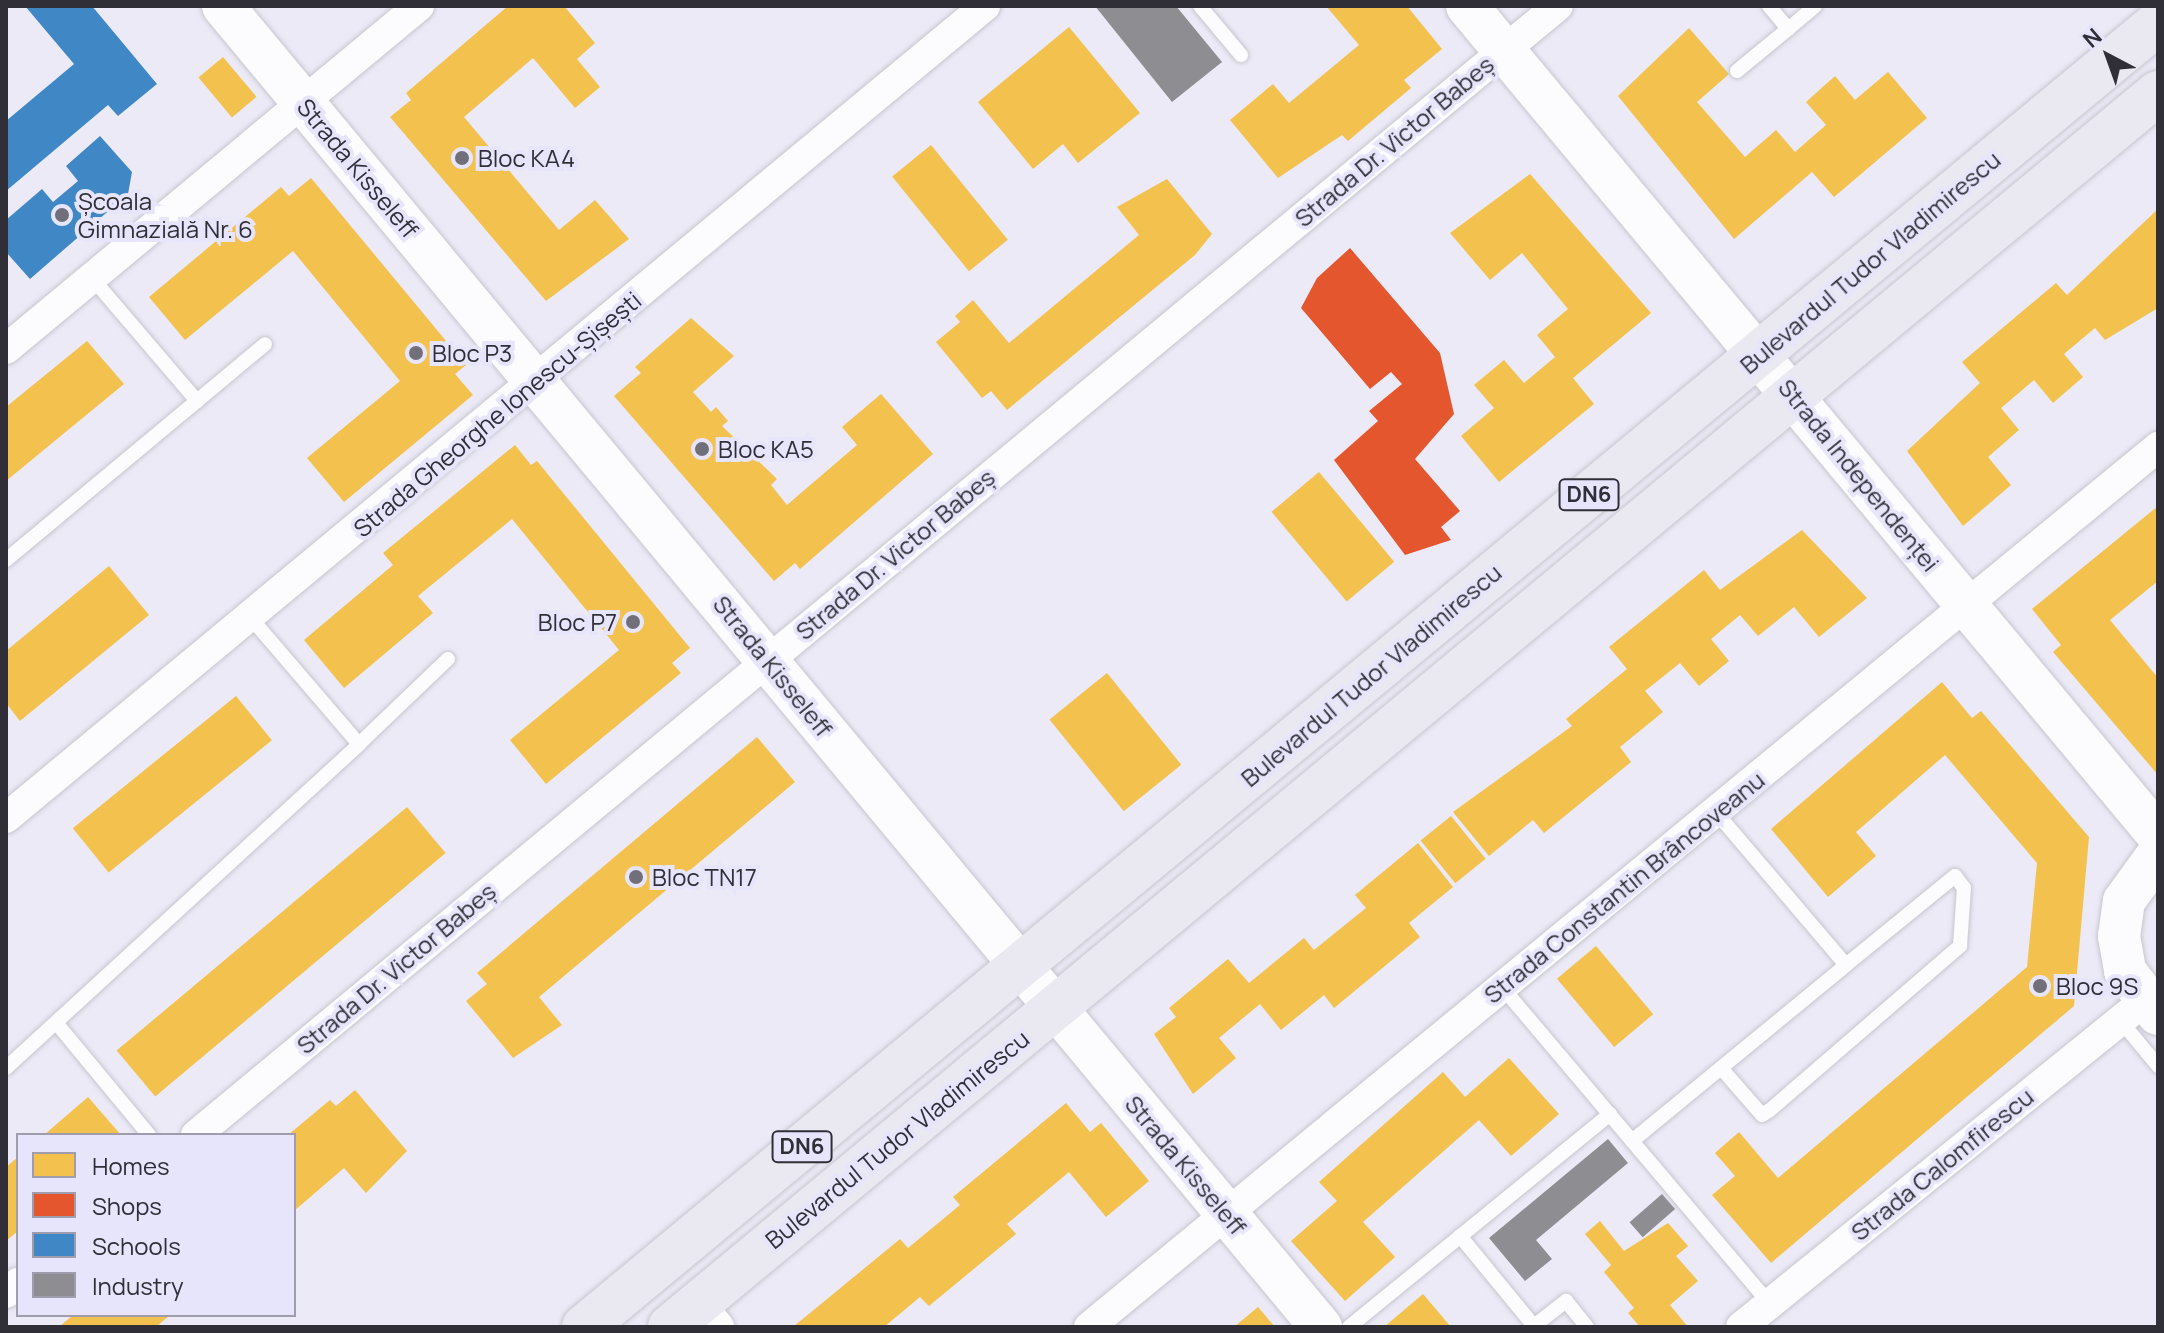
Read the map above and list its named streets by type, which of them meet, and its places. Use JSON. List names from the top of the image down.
{
  "streets": {
    "main road": ["Bulevardul Tudor Vladimirescu", "DN6"],
    "street": [
      "Strada Dr. Victor Babeș",
      "Strada Kisseleff",
      "Strada Gheorghe Ionescu-Șișești",
      "Strada Independenței",
      "Strada Constantin Brâncoveanu",
      "Strada Calomfirescu"
    ]
  },
  "crossings": [
    ["Strada Dr. Victor Babeș", "Strada Kisseleff"],
    ["Strada Dr. Victor Babeș", "Strada Independenței"],
    ["Strada Kisseleff", "Bulevardul Tudor Vladimirescu"],
    ["Strada Kisseleff", "Strada Gheorghe Ionescu-Șișești"],
    ["Strada Kisseleff", "Strada Constantin Brâncoveanu"],
    ["Bulevardul Tudor Vladimirescu", "Strada Independenței"],
    ["Strada Independenței", "Strada Constantin Brâncoveanu"]
  ],
  "places": [
    "Bloc KA4",
    "Școala Gimnazială Nr. 6",
    "Bloc P3",
    "Bloc KA5",
    "Bloc P7",
    "Bloc TN17",
    "Bloc 9S"
  ],
  "legend": [
    "Homes",
    "Shops",
    "Schools",
    "Industry"
  ],
  "north": "top left"
}
